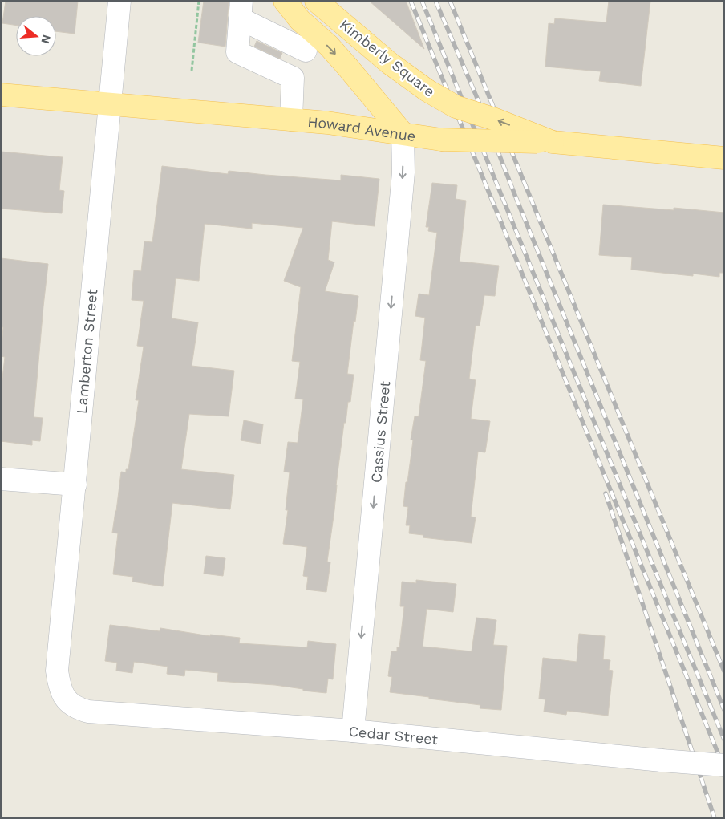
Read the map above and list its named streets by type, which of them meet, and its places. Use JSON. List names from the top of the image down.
{
  "streets": {
    "main road": ["Kimberly Square", "Howard Avenue"],
    "street": ["Lamberton Street", "Cassius Street", "Cedar Street"]
  },
  "crossings": [
    ["Kimberly Square", "Howard Avenue"],
    ["Kimberly Square", "Cassius Street"],
    ["Howard Avenue", "Lamberton Street"],
    ["Howard Avenue", "Cassius Street"],
    ["Lamberton Street", "Cedar Street"],
    ["Cassius Street", "Cedar Street"]
  ],
  "one_way": ["Cassius Street"],
  "north": "right"
}
